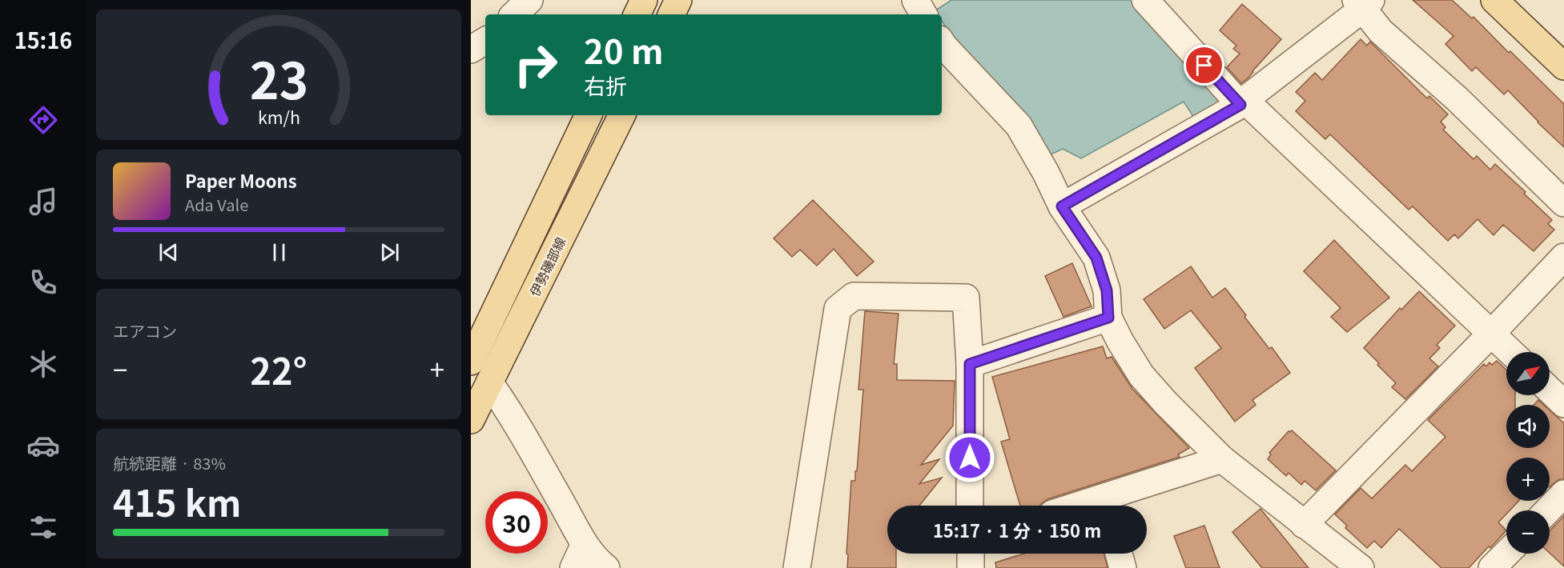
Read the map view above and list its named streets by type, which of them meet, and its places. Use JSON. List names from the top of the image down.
{
  "streets": {
    "main road": ["伊勢磯部線"]
  },
  "north": "top right",
  "page": {
    "tabs": "15:16",
    "turn": ["20 m", "右折"],
    "song": ["Paper Moons", "Ada Vale"],
    "tile": [
      "エアコン",
      ["航続距離 · 83%", "415 km"]
    ],
    "heat": ["−", "22°", "+"],
    "map_buttons": ["+", "−"],
    "limit": "30",
    "trip": "15:17 · 1 分 · 150 m",
    "gauge": ["23", "km/h"]
  }
}
